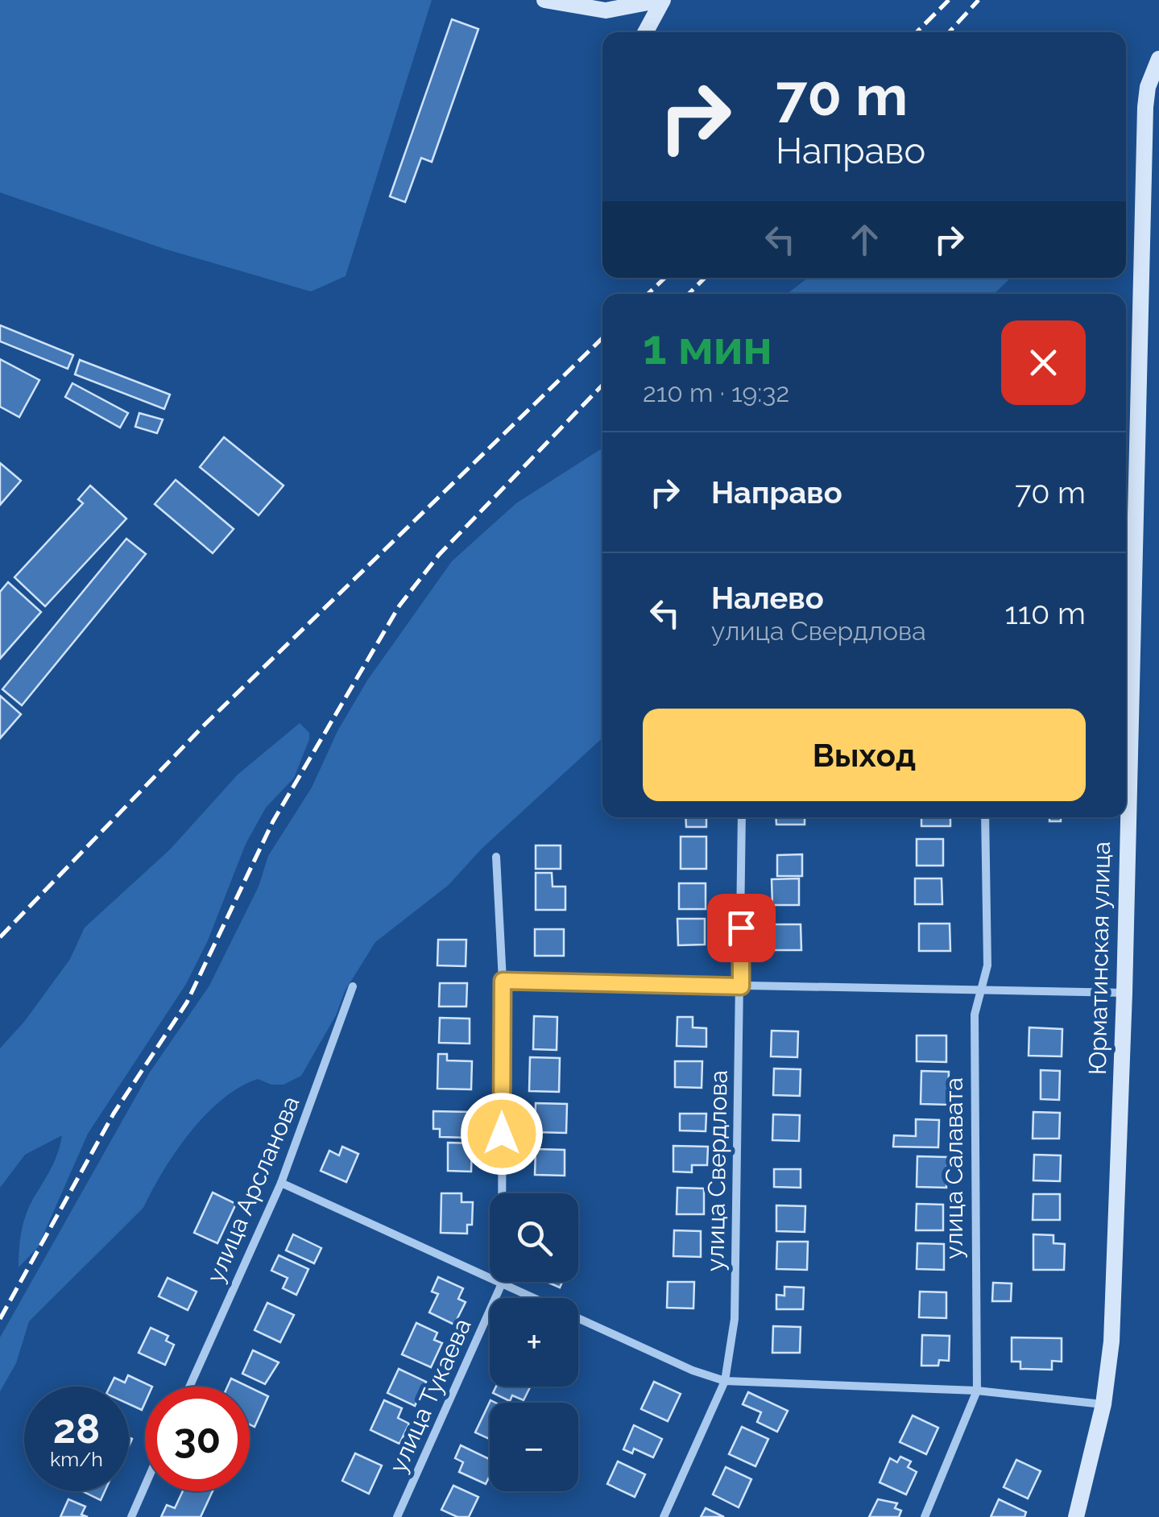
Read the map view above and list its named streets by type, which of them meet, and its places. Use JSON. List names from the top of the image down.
{
  "streets": {
    "main road": ["Юрматинская улица"],
    "street": [
      "улица Салавата",
      "улица Свердлова",
      "улица Арсланова",
      "улица Тукаева"
    ]
  },
  "page": {
    "turn": ["70 m", "Направо"],
    "heading": ["1 мин", "210 m · 19:32"],
    "list": [
      {
        "name": "Направо",
        "value": "70 m"
      },
      {
        "name": "Налево",
        "note": "улица Свердлова",
        "value": "110 m"
      }
    ],
    "buttons": "Выход",
    "map_buttons": ["+", "−"],
    "speed": "28 km/h",
    "limit": "30"
  }
}
